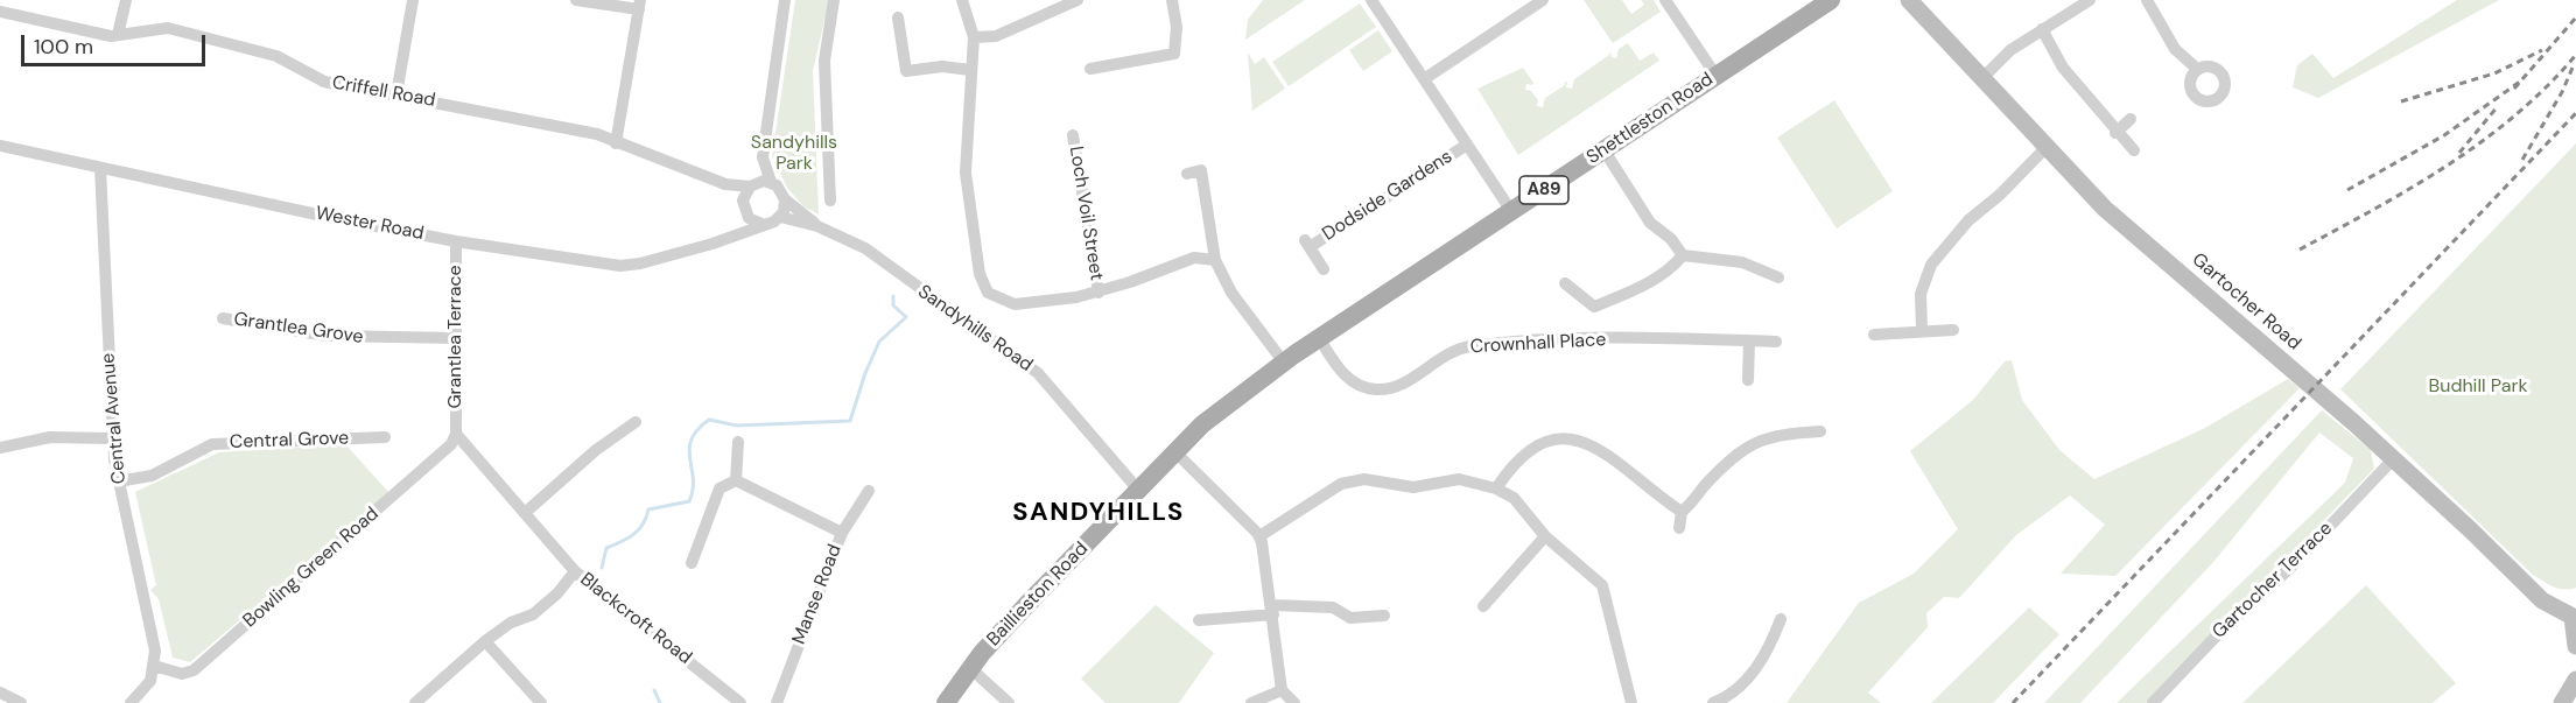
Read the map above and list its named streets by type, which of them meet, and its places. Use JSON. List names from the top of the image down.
{
  "streets": {
    "main road": [
      "Shettleston Road",
      "A89",
      "Gartocher Road",
      "Baillieston Road"
    ],
    "street": [
      "Criffell Road",
      "Dodside Gardens",
      "Loch Voil Street",
      "Wester Road",
      "Grantlea Grove",
      "Sandyhills Road",
      "Grantlea Terrace",
      "Crownhall Place",
      "Central Avenue",
      "Central Grove",
      "Bowling Green Road",
      "Gartocher Terrace",
      "Manse Road",
      "Blackcroft Road"
    ]
  },
  "crossings": [
    ["Criffell Road", "Wester Road"],
    ["Criffell Road", "Sandyhills Road"],
    ["Shettleston Road", "Crownhall Place"],
    ["Shettleston Road", "Baillieston Road"],
    ["Wester Road", "Sandyhills Road"],
    ["Wester Road", "Grantlea Terrace"],
    ["Wester Road", "Central Avenue"],
    ["Gartocher Road", "Gartocher Terrace"],
    ["Grantlea Grove", "Grantlea Terrace"],
    ["Sandyhills Road", "Baillieston Road"],
    ["Grantlea Terrace", "Bowling Green Road"],
    ["Grantlea Terrace", "Blackcroft Road"],
    ["Central Avenue", "Central Grove"],
    ["Central Avenue", "Bowling Green Road"],
    ["Bowling Green Road", "Blackcroft Road"]
  ],
  "districts": ["SANDYHILLS"],
  "parks": ["Sandyhills Park", "Budhill Park"],
  "scale_bar": "100 m"
}
